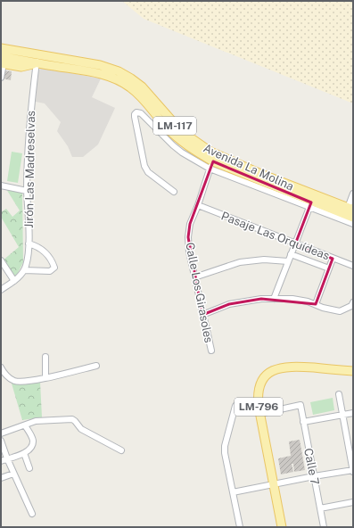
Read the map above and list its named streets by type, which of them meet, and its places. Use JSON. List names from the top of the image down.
{
  "streets": {
    "main road": ["LM-117", "Avenida La Molina", "LM-796"],
    "street": [
      "Jirón Las Madreselvas",
      "Pasaje Las Orquídeas",
      "Calle Los Girasoles",
      "Calle 7"
    ]
  },
  "crossings": [
    ["Avenida La Molina", "Jirón Las Madreselvas"],
    ["Avenida La Molina", "Calle Los Girasoles"],
    ["Pasaje Las Orquídeas", "Calle Los Girasoles"],
    ["LM-796", "Calle 7"]
  ]
}
